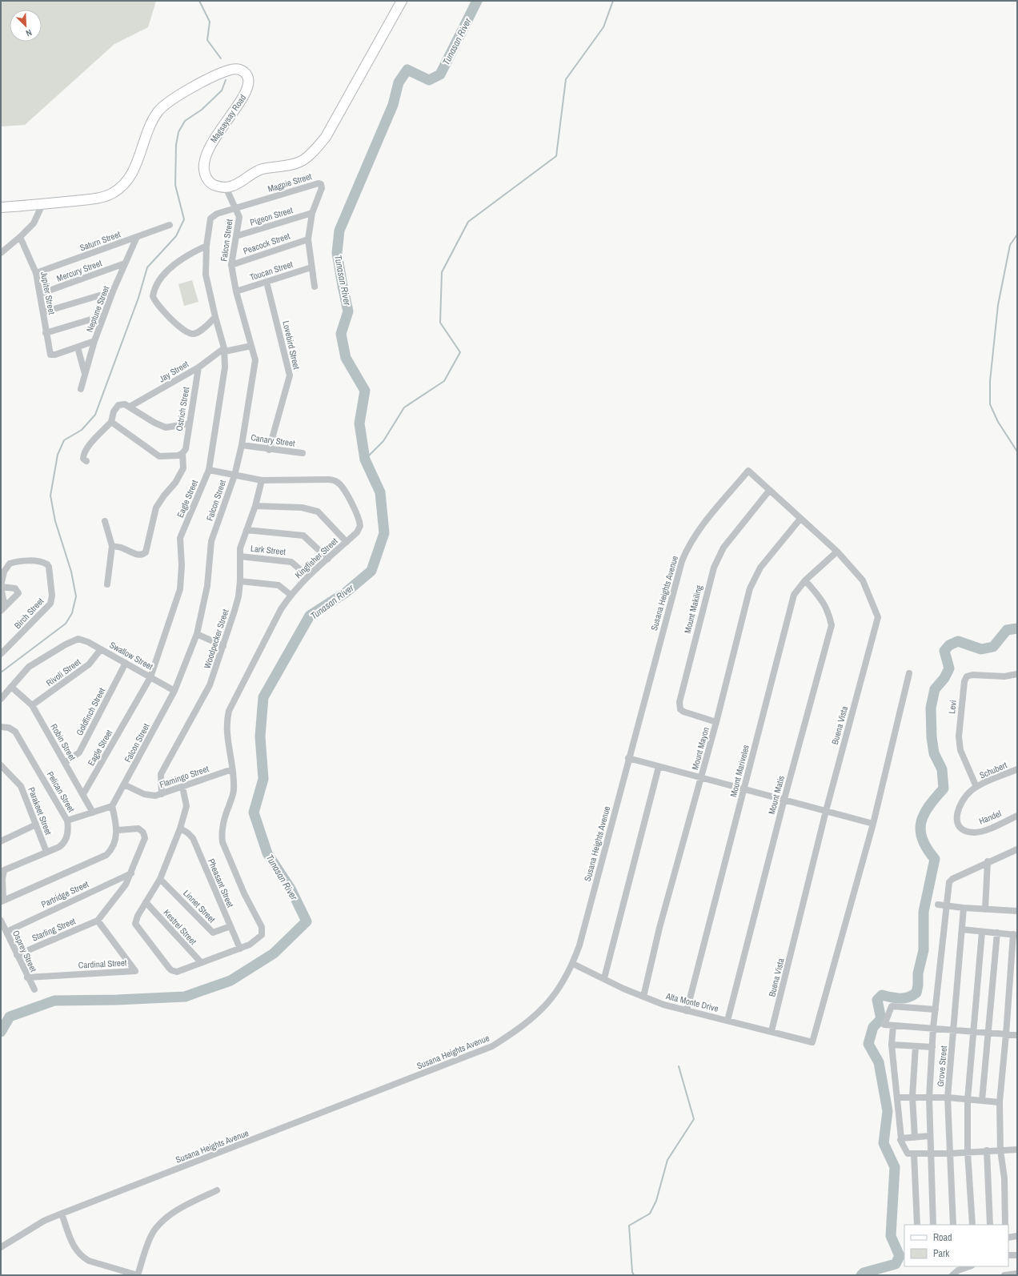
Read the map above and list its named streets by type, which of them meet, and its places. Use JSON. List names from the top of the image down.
{
  "streets": {
    "main road": ["Magsaysay Road"],
    "street": [
      "Magpie Street",
      "Pigeon Street",
      "Falcon Street",
      "Saturn Street",
      "Peacock Street",
      "Mercury Street",
      "Toucan Street",
      "Jupiter Street",
      "Neptune Street",
      "Lovebird Street",
      "Jay Street",
      "Ostrich Street",
      "Canary Street",
      "Eagle Street",
      "Lark Street",
      "Kingfisher Street",
      "Susana Heights Avenue",
      "Mount Makiling",
      "Birch Street",
      "Woodpecker Street",
      "Swallow Street",
      "Rivoli Street",
      "Levi",
      "Goldfinch Street",
      "Buena Vista",
      "Robin Street",
      "Mount Mayon",
      "Schubert",
      "Mount Mariveles",
      "Flamingo Street",
      "Pelican Street",
      "Mount Matis",
      "Parakeet Street",
      "Handel",
      "Pheasant Street",
      "Partridge Street",
      "Linnet Street",
      "Kestrel Street",
      "Starling Street",
      "Osprey Street",
      "Cardinal Street",
      "Alta Monte Drive",
      "Grove Street"
    ]
  },
  "crossings": [
    ["Magsaysay Road", "Falcon Street"],
    ["Magpie Street", "Pigeon Street"],
    ["Magpie Street", "Falcon Street"],
    ["Magpie Street", "Peacock Street"],
    ["Magpie Street", "Toucan Street"],
    ["Magpie Street", "Eagle Street"],
    ["Pigeon Street", "Falcon Street"],
    ["Falcon Street", "Peacock Street"],
    ["Falcon Street", "Toucan Street"],
    ["Falcon Street", "Canary Street"],
    ["Falcon Street", "Eagle Street"],
    ["Falcon Street", "Kingfisher Street"],
    ["Falcon Street", "Swallow Street"],
    ["Falcon Street", "Flamingo Street"],
    ["Saturn Street", "Jupiter Street"],
    ["Saturn Street", "Neptune Street"],
    ["Mercury Street", "Jupiter Street"],
    ["Mercury Street", "Neptune Street"],
    ["Toucan Street", "Lovebird Street"],
    ["Lovebird Street", "Canary Street"],
    ["Jay Street", "Ostrich Street"],
    ["Jay Street", "Eagle Street"],
    ["Eagle Street", "Kingfisher Street"],
    ["Eagle Street", "Swallow Street"],
    ["Eagle Street", "Robin Street"],
    ["Lark Street", "Kingfisher Street"],
    ["Lark Street", "Woodpecker Street"],
    ["Kingfisher Street", "Woodpecker Street"],
    ["Kingfisher Street", "Flamingo Street"],
    ["Kingfisher Street", "Pheasant Street"],
    ["Susana Heights Avenue", "Buena Vista"],
    ["Susana Heights Avenue", "Alta Monte Drive"],
    ["Mount Makiling", "Buena Vista"],
    ["Mount Makiling", "Mount Mayon"],
    ["Woodpecker Street", "Flamingo Street"],
    ["Swallow Street", "Rivoli Street"],
    ["Swallow Street", "Goldfinch Street"],
    ["Swallow Street", "Robin Street"],
    ["Rivoli Street", "Robin Street"],
    ["Levi", "Schubert"],
    ["Levi", "Handel"],
    ["Goldfinch Street", "Robin Street"],
    ["Buena Vista", "Mount Mayon"],
    ["Buena Vista", "Mount Mariveles"],
    ["Buena Vista", "Alta Monte Drive"],
    ["Mount Mayon", "Alta Monte Drive"],
    ["Schubert", "Handel"],
    ["Mount Mariveles", "Mount Matis"],
    ["Mount Mariveles", "Alta Monte Drive"],
    ["Pelican Street", "Parakeet Street"],
    ["Mount Matis", "Alta Monte Drive"],
    ["Pheasant Street", "Linnet Street"],
    ["Partridge Street", "Osprey Street"],
    ["Starling Street", "Osprey Street"],
    ["Starling Street", "Cardinal Street"],
    ["Osprey Street", "Cardinal Street"]
  ],
  "water": ["Tunasan River"],
  "legend": ["Road", "Park"],
  "north": "bottom right"
}
